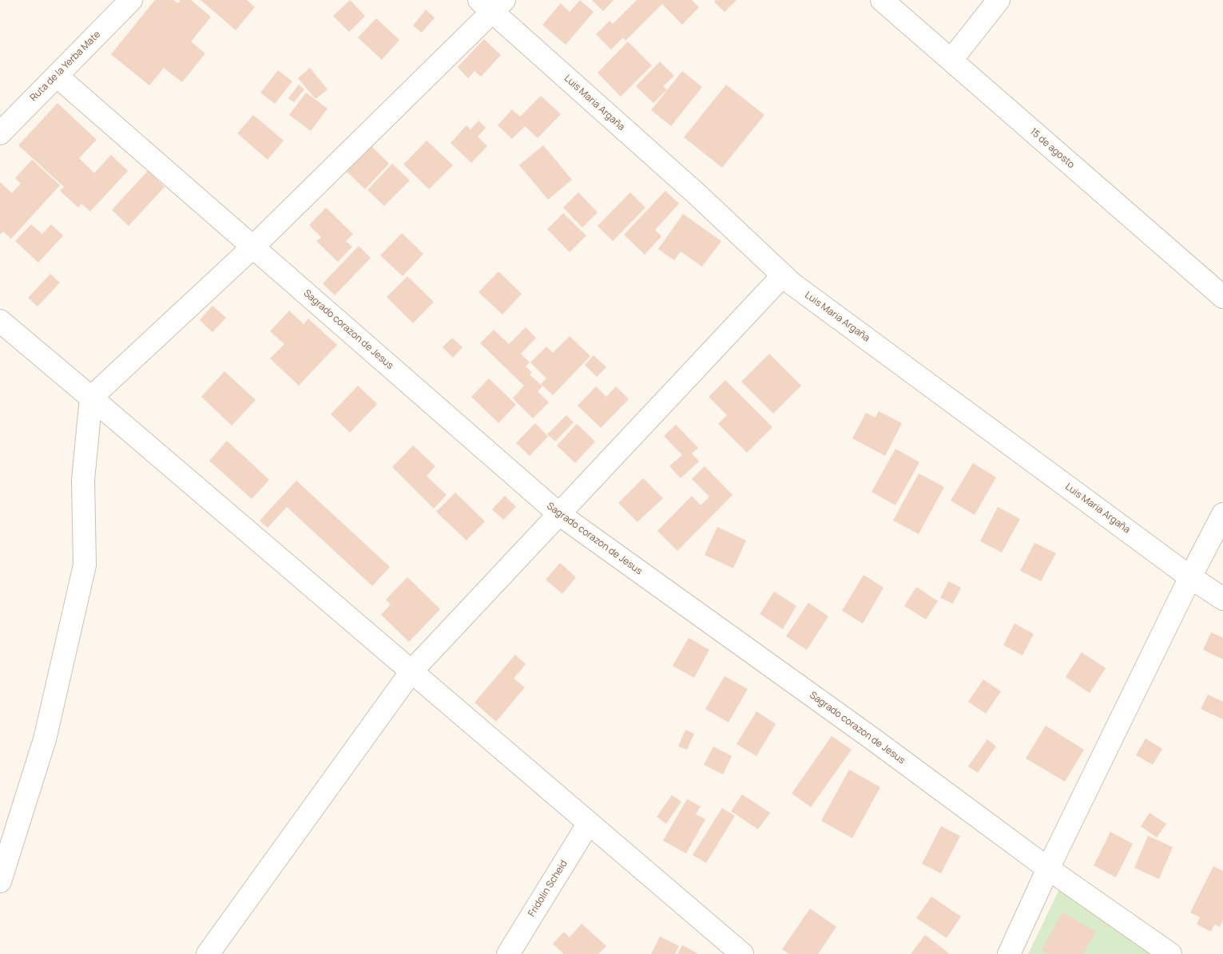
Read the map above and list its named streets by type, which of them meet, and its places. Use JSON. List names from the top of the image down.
{
  "streets": {
    "street": [
      "Ruta de la Yerba Mate",
      "Luis Maria Argaña",
      "15 de agosto",
      "Sagrado corazon de Jesus",
      "Fridolin Scheid"
    ]
  },
  "crossings": [
    ["Ruta de la Yerba Mate", "Sagrado corazon de Jesus"]
  ]
}
